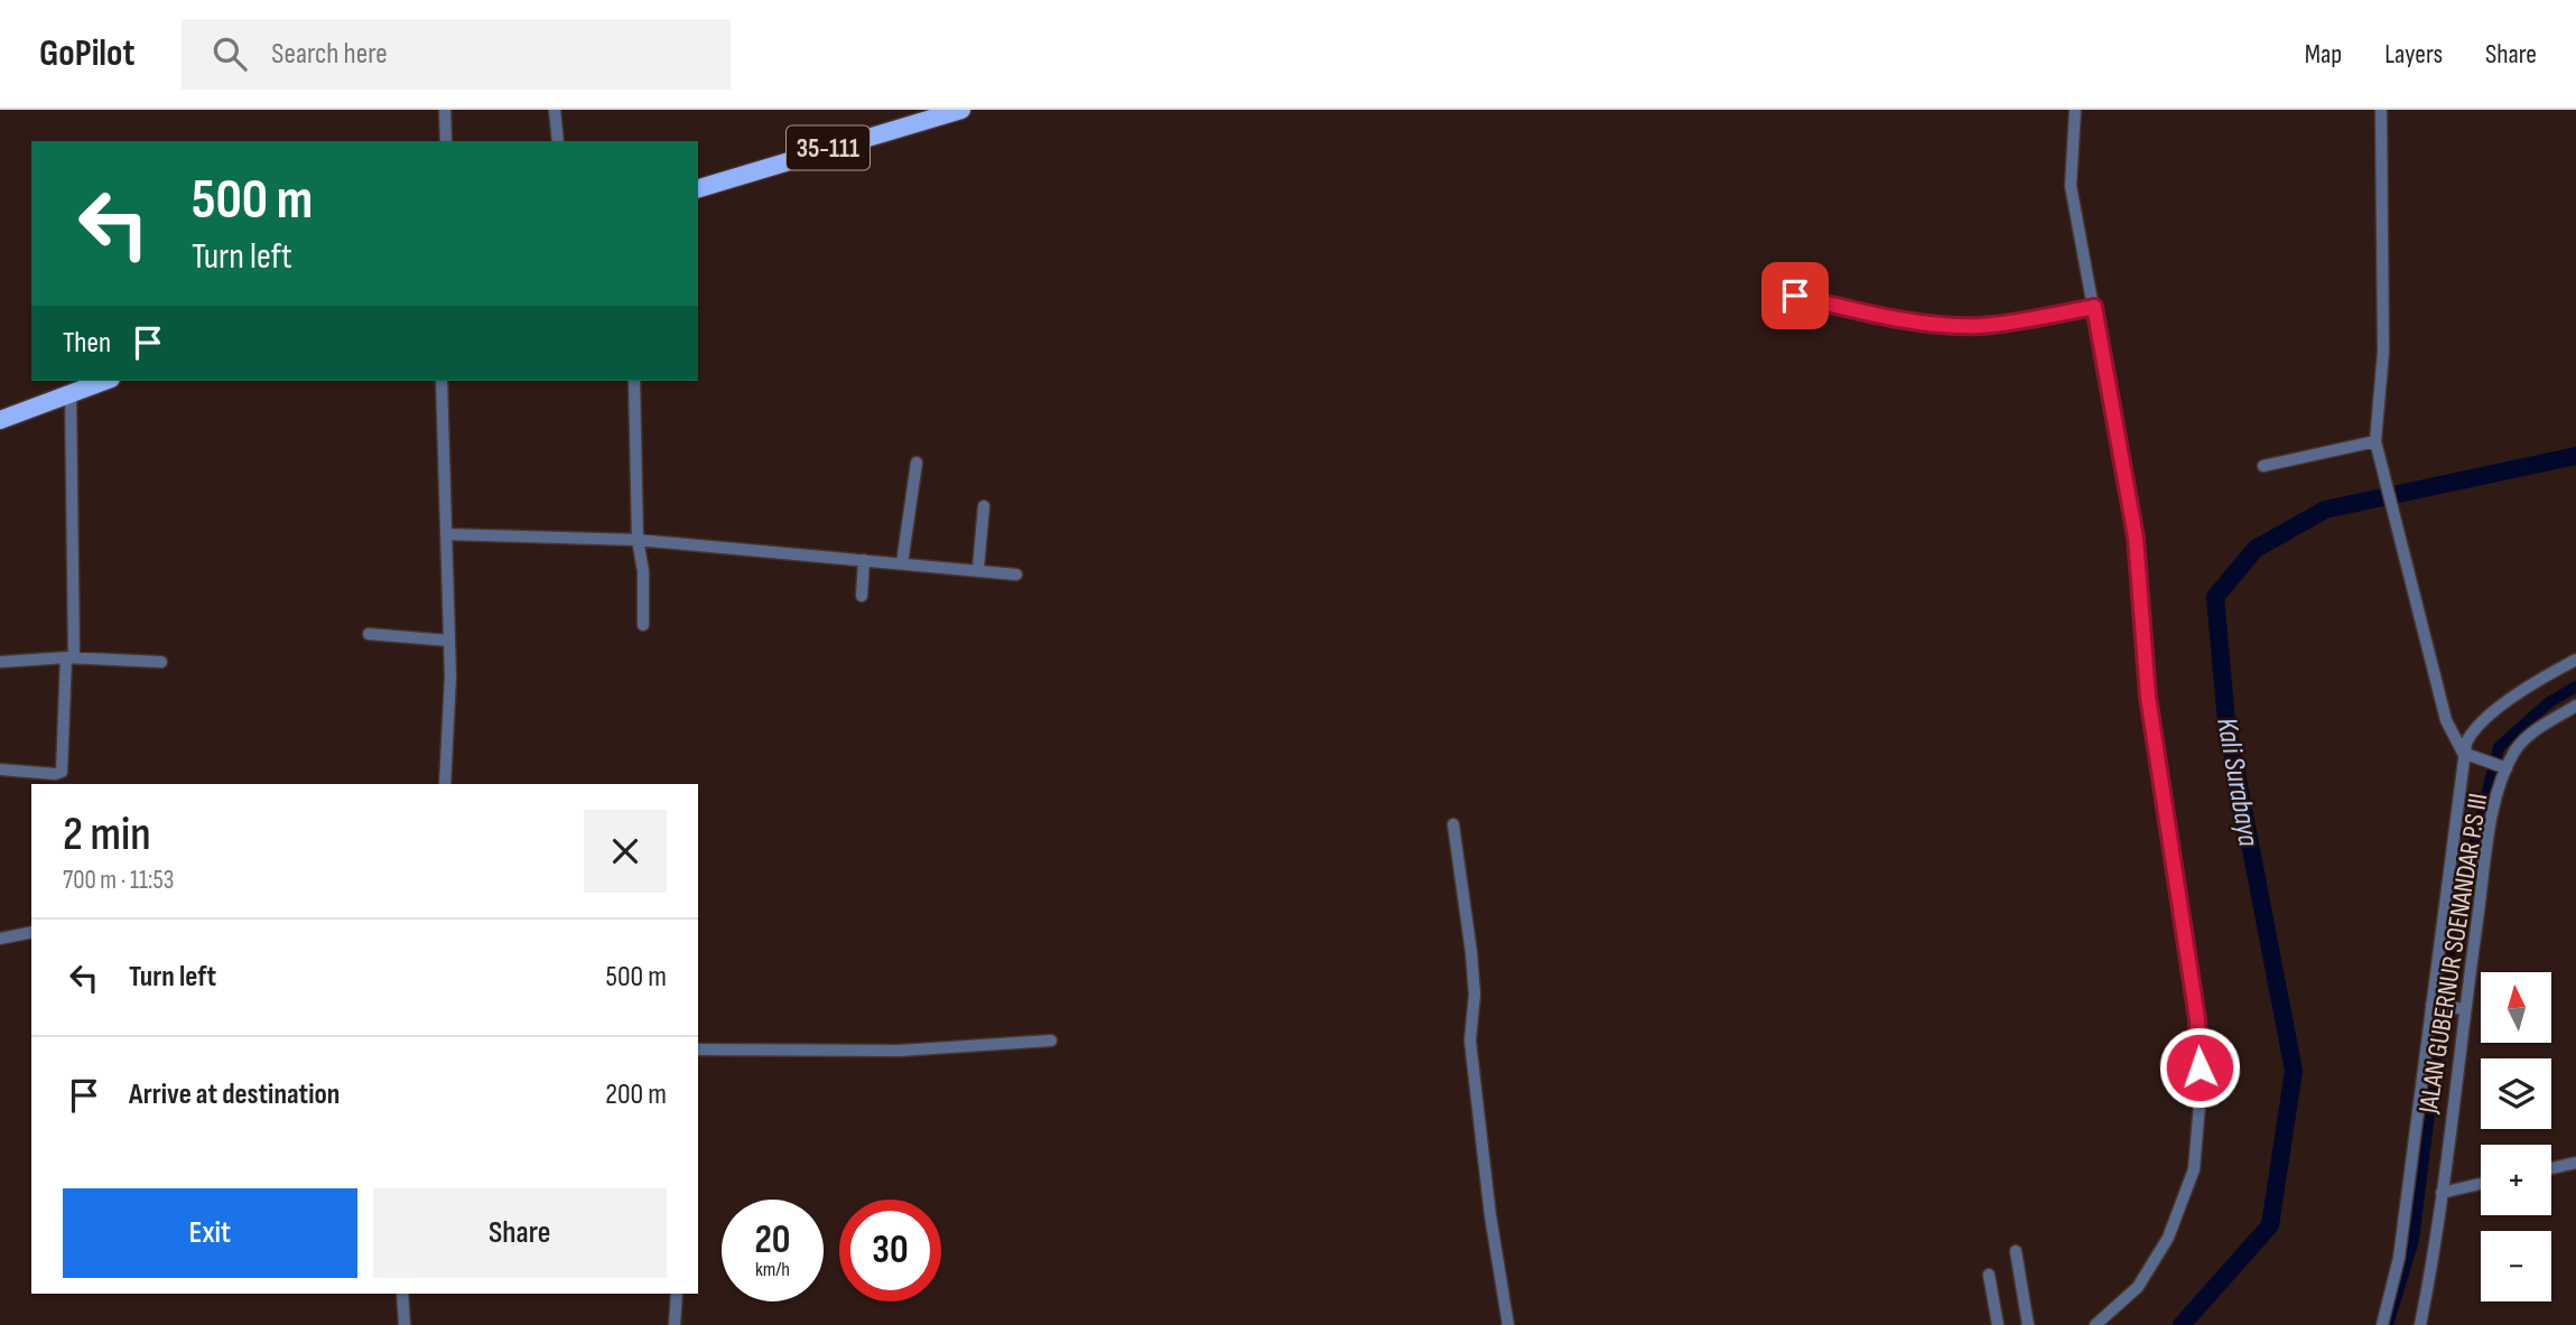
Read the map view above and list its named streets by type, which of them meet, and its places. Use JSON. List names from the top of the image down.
{
  "streets": {
    "main road": ["35-111"],
    "street": ["JALAN GUBERNUR SOENANDAR P.S III"]
  },
  "water": ["Kali Surabaya"],
  "north": "top",
  "page": {
    "header": "GoPilot",
    "search": "Search here",
    "nav": ["Map", "Layers", "Share"],
    "turn": ["500 m", "Turn left"],
    "then": "Then",
    "heading": ["2 min", "700 m · 11:53"],
    "list": [
      {
        "name": "Turn left",
        "value": "500 m"
      },
      {
        "name": "Arrive at destination",
        "value": "200 m"
      }
    ],
    "map_buttons": ["+", "−"],
    "buttons": ["Exit", "Share"],
    "speed": "20 km/h",
    "limit": "30"
  }
}
